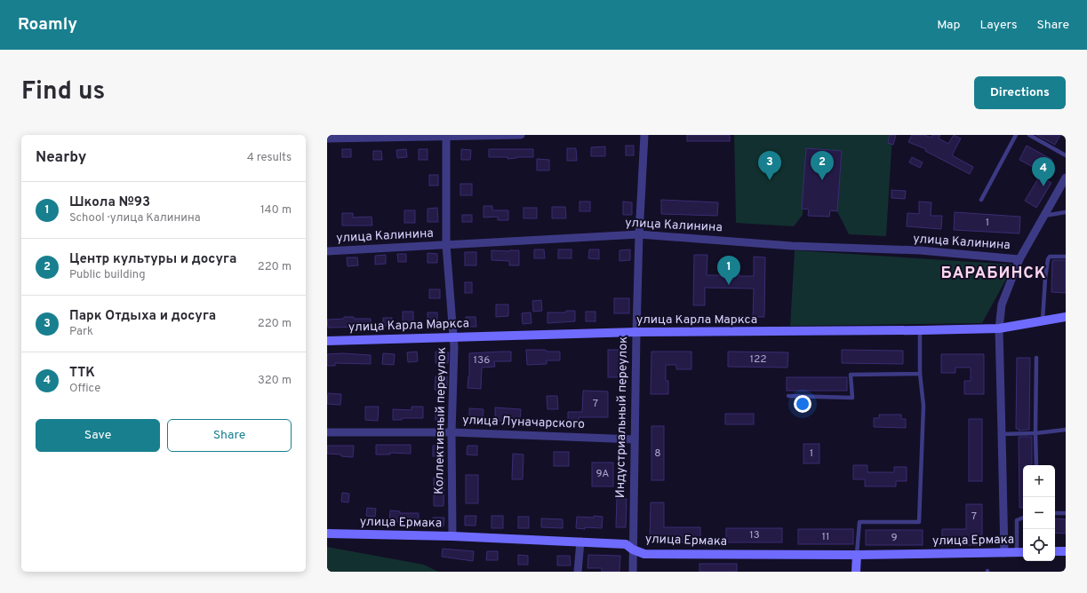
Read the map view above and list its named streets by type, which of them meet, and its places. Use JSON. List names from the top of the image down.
{
  "streets": {
    "main road": ["улица Карла Маркса", "улица Ермака"],
    "street": [
      "улица Калинина",
      "Индустриальный переулок",
      "Коллективный переулок",
      "улица Луначарского"
    ]
  },
  "crossings": [
    ["улица Калинина", "Индустриальный переулок"],
    ["улица Калинина", "Коллективный переулок"],
    ["улица Карла Маркса", "Индустриальный переулок"],
    ["улица Карла Маркса", "Коллективный переулок"],
    ["Индустриальный переулок", "улица Луначарского"],
    ["Индустриальный переулок", "улица Ермака"],
    ["Коллективный переулок", "улица Луначарского"],
    ["Коллективный переулок", "улица Ермака"]
  ],
  "districts": ["БАРАБИНСК"],
  "house_numbers": [
    "1",
    "122",
    "136",
    "7",
    "8",
    "1",
    "9А",
    "7",
    "13",
    "11",
    "9"
  ],
  "page": {
    "header": "Roamly",
    "nav": ["Map", "Layers", "Share"],
    "title": "Find us",
    "buttons": [
      "Directions",
      ["Save", "Share"]
    ],
    "heading": ["Nearby", "4 results"],
    "pins": [
      "2",
      "3",
      "4",
      "1"
    ],
    "list": [
      {
        "mark": "1",
        "name": "Школа №93",
        "note": "School · улица Калинина",
        "value": "140 m"
      },
      {
        "mark": "2",
        "name": "Центр культуры и досуга",
        "note": "Public building",
        "value": "220 m"
      },
      {
        "mark": "3",
        "name": "Парк Отдыха и досуга",
        "note": "Park",
        "value": "220 m"
      },
      {
        "mark": "4",
        "name": "ТТК",
        "note": "Office",
        "value": "320 m"
      }
    ],
    "map_buttons": ["+", "−"]
  }
}
